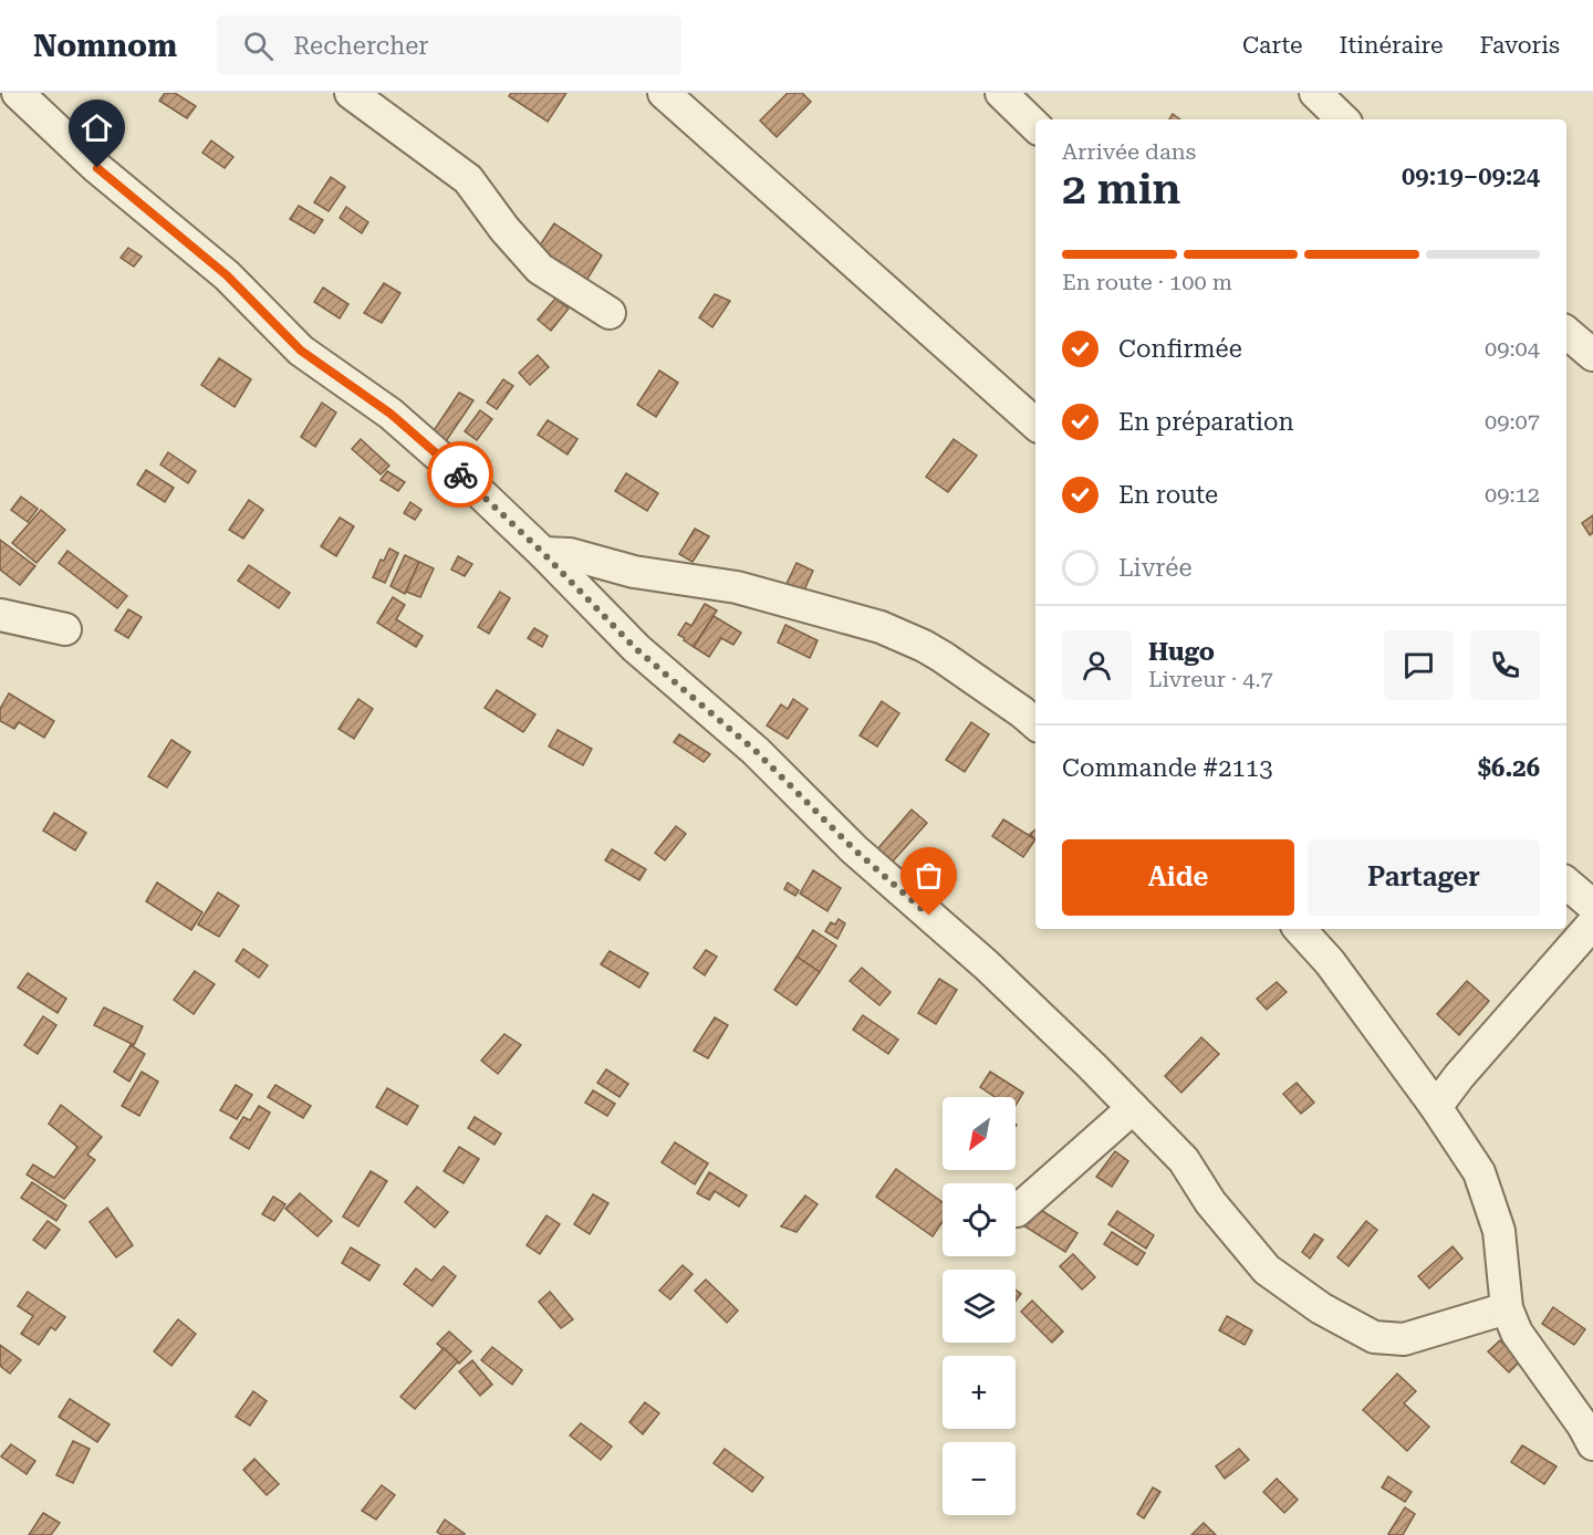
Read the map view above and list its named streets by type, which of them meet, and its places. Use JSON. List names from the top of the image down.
{
  "north": "bottom left",
  "page": {
    "header": "Nomnom",
    "search": "Rechercher",
    "nav": ["Carte", "Itinéraire", "Favoris"],
    "heading": ["2 min", "Arrivée dans", "09:19–09:24"],
    "panel": [
      "Hugo",
      "Livreur · 4.7",
      "Commande #2113",
      "$6.26"
    ],
    "bar": "En route · 100 m",
    "list": [
      ["Confirmée", "09:04"],
      ["En préparation", "09:07"],
      ["En route", "09:12"],
      "Livrée"
    ],
    "buttons": ["Aide", "Partager"],
    "map_buttons": ["+", "−"]
  }
}
